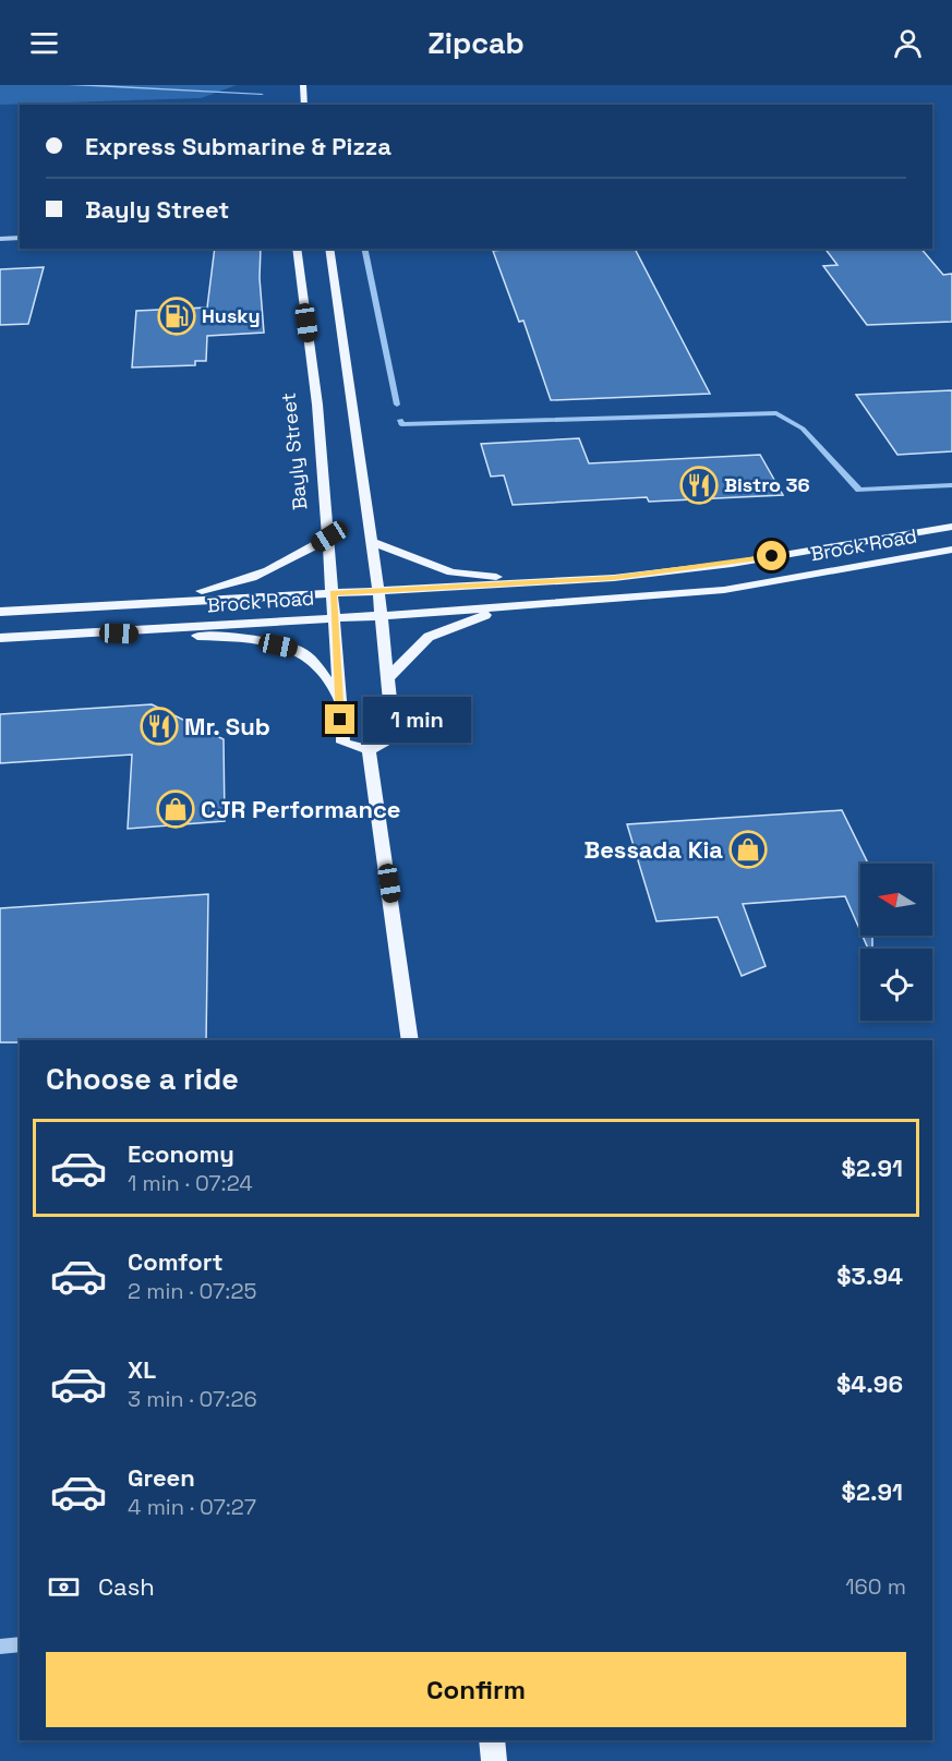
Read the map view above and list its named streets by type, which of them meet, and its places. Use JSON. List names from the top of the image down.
{
  "streets": {
    "main road": ["Bayly Street", "Brock Road"]
  },
  "crossings": [
    ["Bayly Street", "Brock Road"]
  ],
  "places": {
    "fuel station": ["Husky"],
    "restaurant": ["Bistro 36", "Mr. Sub"],
    "shop": ["CJR Performance", "Bessada Kia"]
  },
  "north": "left",
  "page": {
    "header": "Zipcab",
    "banner": ["Express Submarine & Pizza", "Bayly Street"],
    "bubble": "1 min",
    "heading": "Choose a ride",
    "list": [
      {
        "name": "Economy",
        "note": "1 min · 07:24",
        "value": "$2.91"
      },
      {
        "name": "Comfort",
        "note": "2 min · 07:25",
        "value": "$3.94"
      },
      {
        "name": "XL",
        "note": "3 min · 07:26",
        "value": "$4.96"
      },
      {
        "name": "Green",
        "note": "4 min · 07:27",
        "value": "$2.91"
      }
    ],
    "pay": ["Cash", "160 m"],
    "buttons": "Confirm"
  }
}
